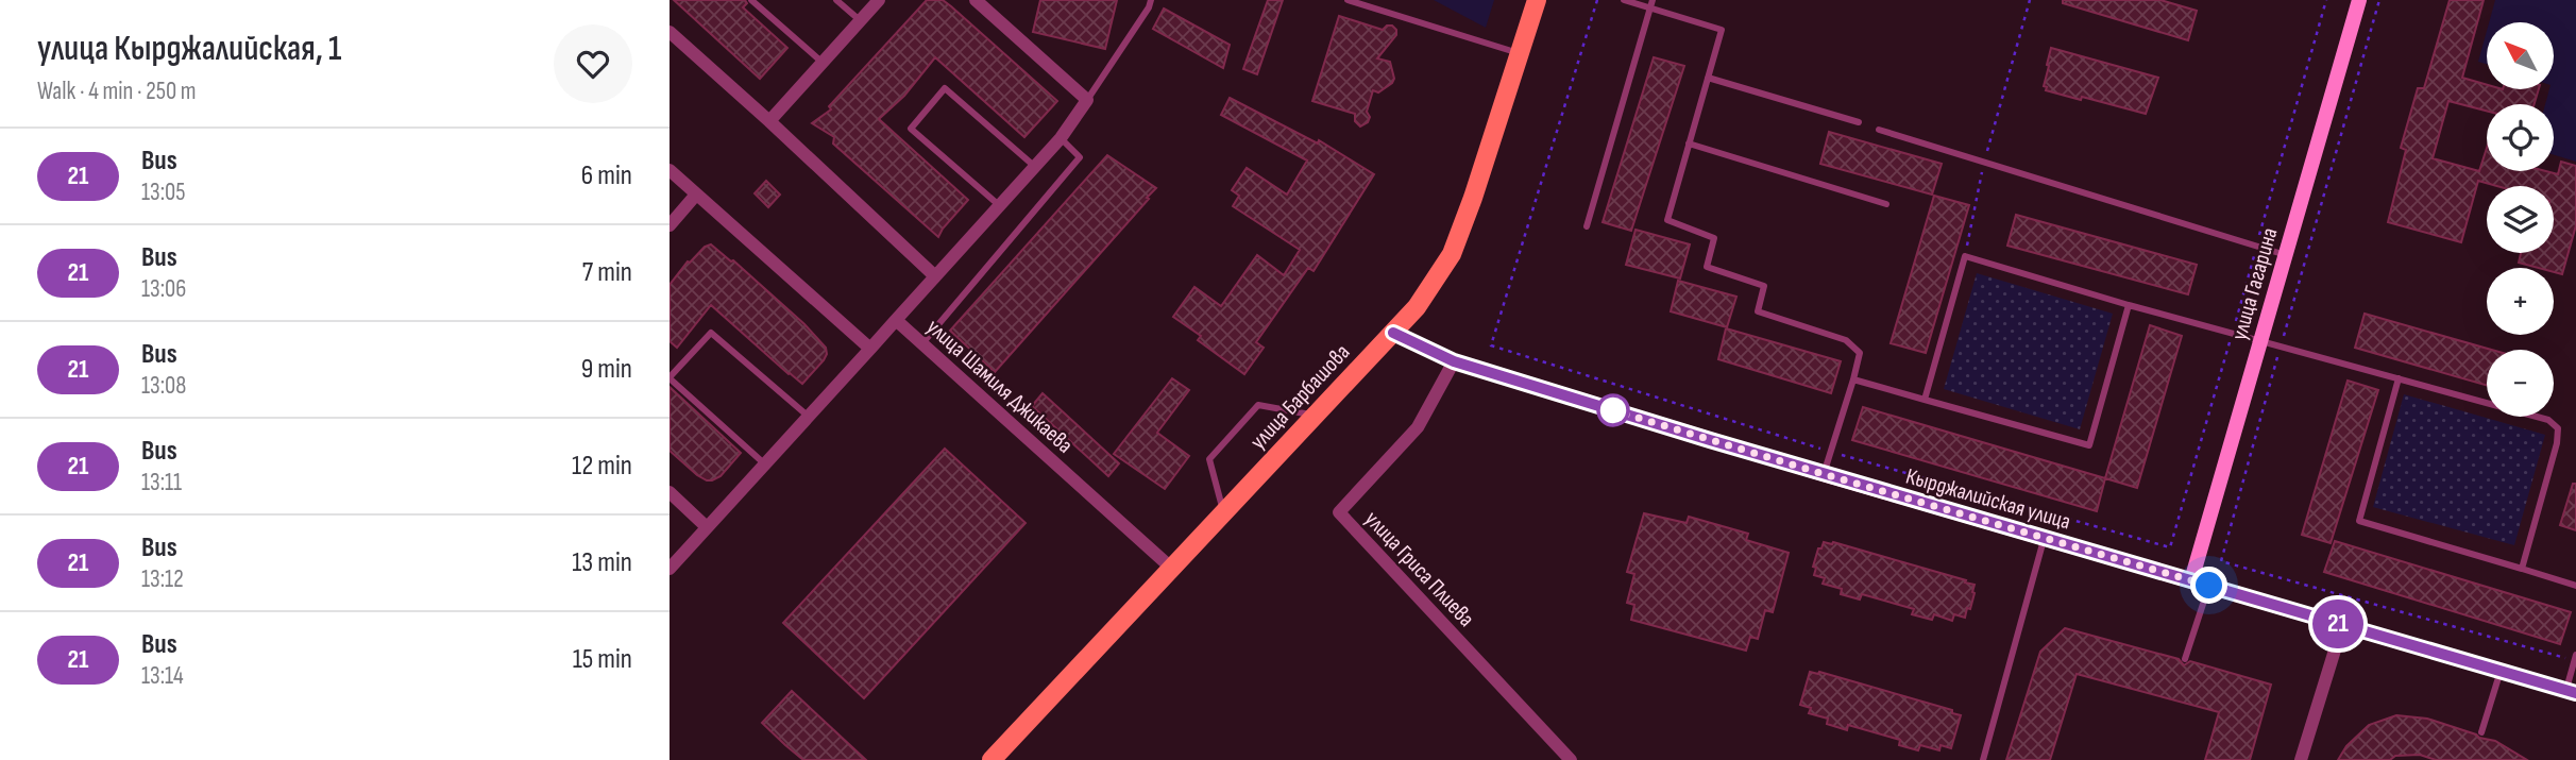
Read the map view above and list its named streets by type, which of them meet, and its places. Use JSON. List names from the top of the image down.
{
  "streets": {
    "main road": ["улица Барбашова"],
    "street": [
      "улица Гагарина",
      "улица Шамиля Джикаева",
      "Кырджалийская улица",
      "улица Гриса Плиева"
    ]
  },
  "crossings": [
    ["улица Гагарина", "Кырджалийская улица"],
    ["улица Шамиля Джикаева", "улица Барбашова"],
    ["улица Барбашова", "Кырджалийская улица"],
    ["Кырджалийская улица", "улица Гриса Плиева"]
  ],
  "lines": ["bus line 21"],
  "north": "top left",
  "page": {
    "heading": ["улица Кырджалийская, 1", "Walk · 4 min · 250 m"],
    "on_map": "21",
    "map_buttons": ["+", "−"],
    "list": [
      {
        "mark": "21",
        "name": "Bus",
        "note": "13:05",
        "value": "6 min"
      },
      {
        "mark": "21",
        "name": "Bus",
        "note": "13:06",
        "value": "7 min"
      },
      {
        "mark": "21",
        "name": "Bus",
        "note": "13:08",
        "value": "9 min"
      },
      {
        "mark": "21",
        "name": "Bus",
        "note": "13:11",
        "value": "12 min"
      },
      {
        "mark": "21",
        "name": "Bus",
        "note": "13:12",
        "value": "13 min"
      },
      {
        "mark": "21",
        "name": "Bus",
        "note": "13:14",
        "value": "15 min"
      }
    ]
  }
}
